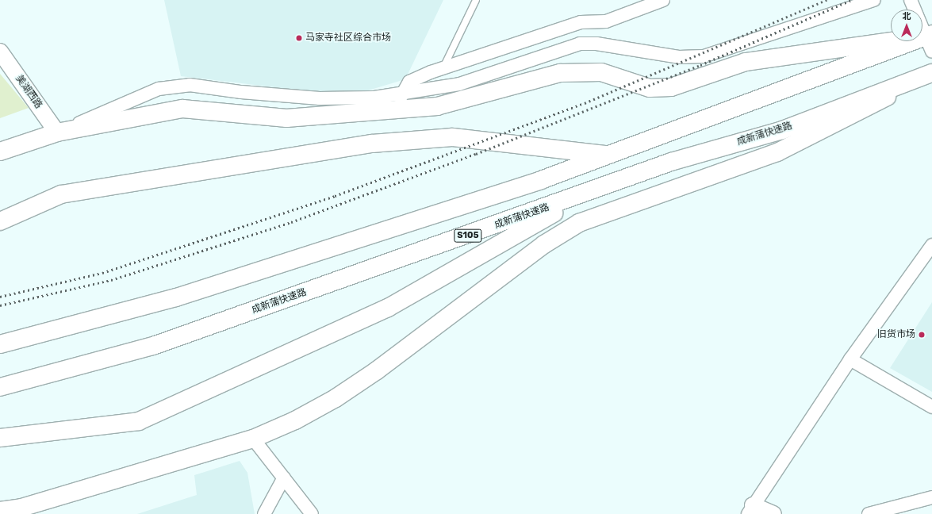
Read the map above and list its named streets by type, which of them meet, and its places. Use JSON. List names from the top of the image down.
{
  "streets": {
    "main road": ["成新蒲快速路", "S105"],
    "street": ["美湖西路"]
  },
  "places": ["马家寺社区综合市场", "旧货市场"],
  "north": "top"
}
